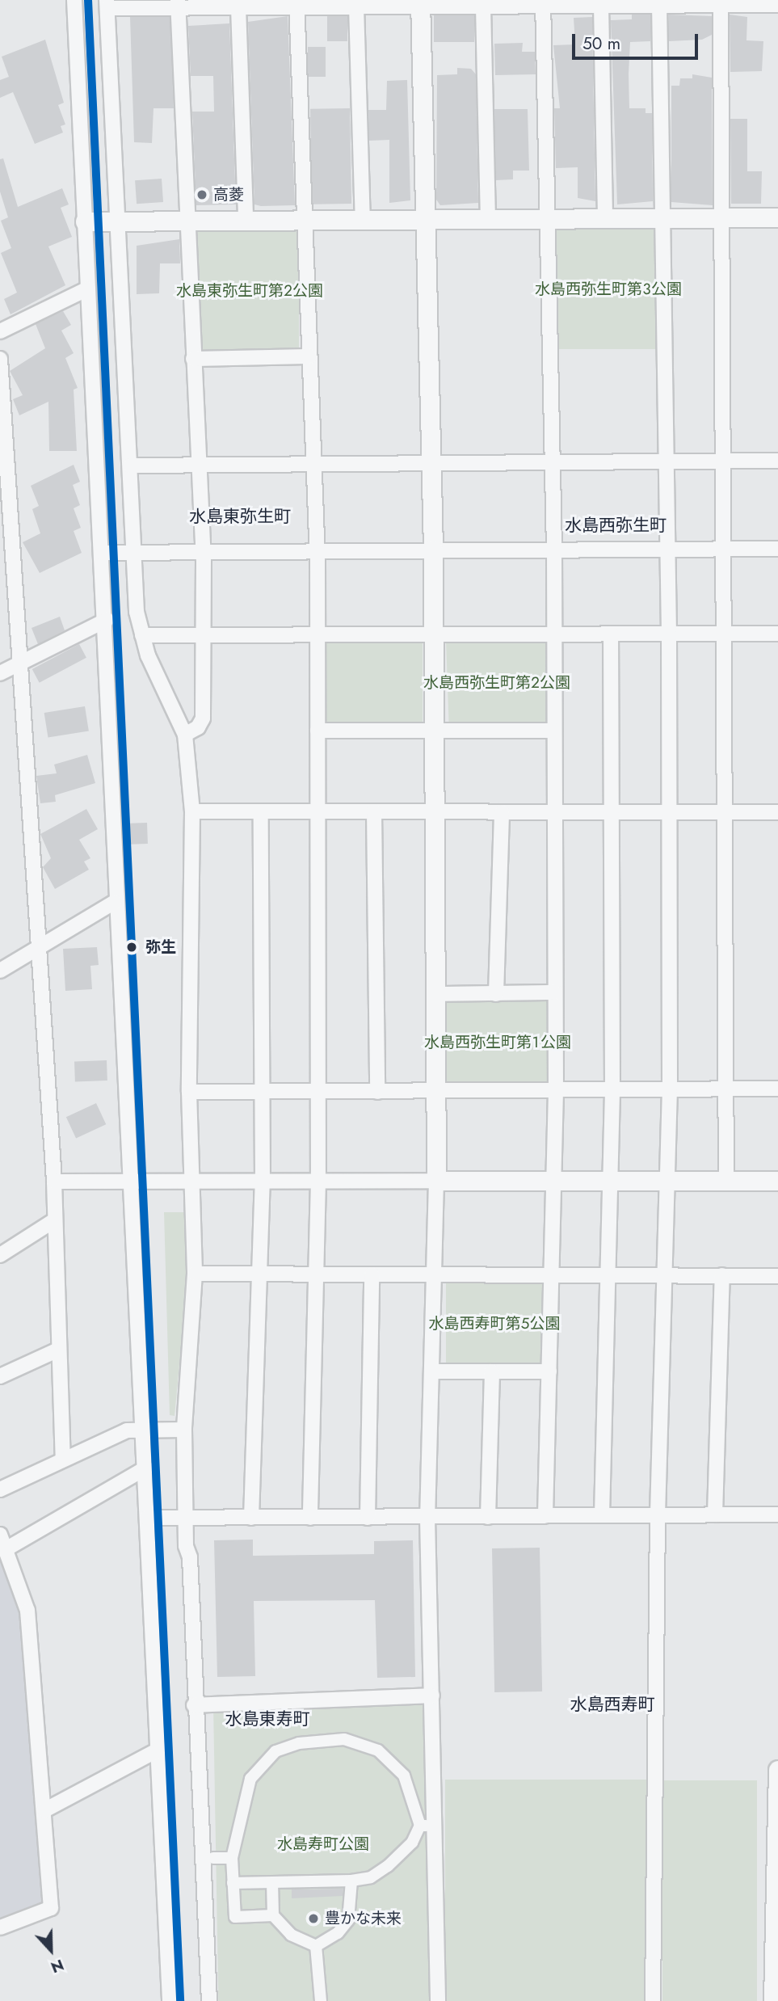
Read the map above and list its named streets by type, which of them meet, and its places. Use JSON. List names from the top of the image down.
{
  "districts": [
    "水島東弥生町",
    "水島西弥生町",
    "水島西寿町",
    "水島東寿町"
  ],
  "parks": [
    "水島西弥生町第３公園",
    "水島東弥生町第２公園",
    "水島西弥生町第２公園",
    "水島西弥生町第１公園",
    "水島西寿町第５公園",
    "水島寿町公園"
  ],
  "places": ["高菱", "弥生", "豊かな未来"],
  "scale_bar": "50 m",
  "north": "bottom"
}
